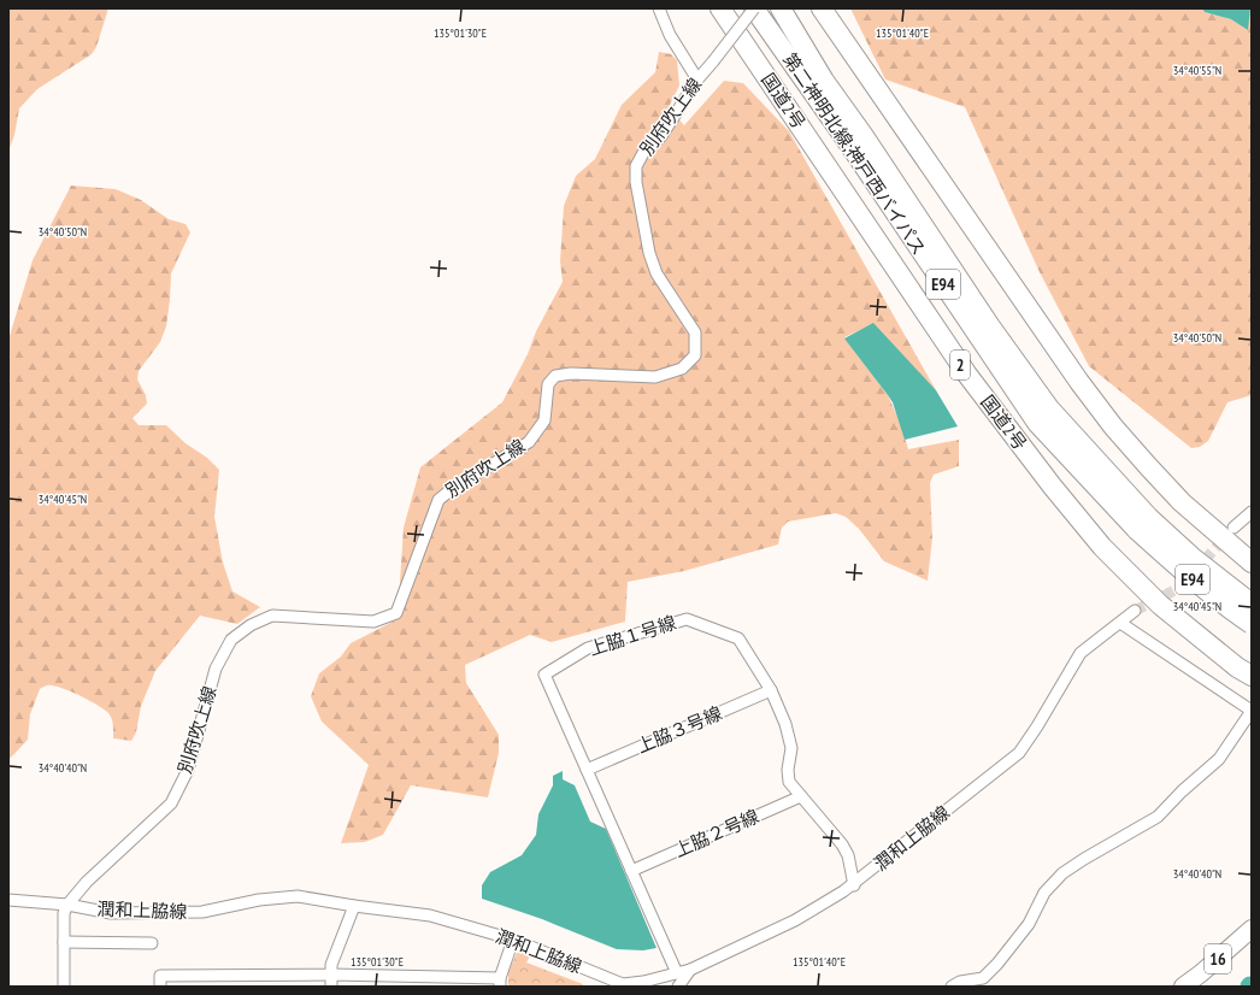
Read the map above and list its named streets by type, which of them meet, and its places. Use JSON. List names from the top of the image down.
{
  "streets": {
    "highway": [
      "国道2号",
      "第二神明北線;神戸西バイパス",
      "E94",
      "2"
    ],
    "main road": ["16"],
    "street": [
      "別府吹上線",
      "上脇１号線",
      "上脇３号線",
      "上脇２号線",
      "潤和上脇線"
    ]
  },
  "crossings": [
    ["別府吹上線", "第二神明北線;神戸西バイパス"],
    ["別府吹上線", "潤和上脇線"],
    ["上脇１号線", "上脇３号線"],
    ["上脇１号線", "上脇２号線"],
    ["上脇１号線", "潤和上脇線"]
  ],
  "coordinates": [
    "135°01'30\"E",
    "135°01'40\"E",
    "34°40'55\"N",
    "34°40'50\"N",
    "34°40'45\"N",
    "34°40'40\"N"
  ]
}
